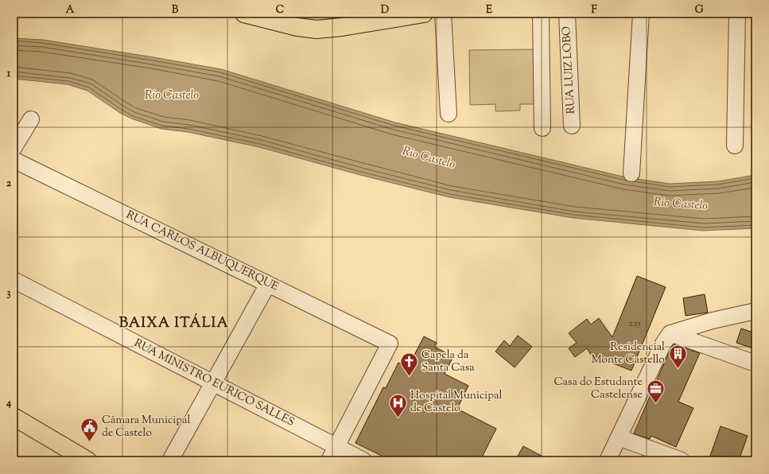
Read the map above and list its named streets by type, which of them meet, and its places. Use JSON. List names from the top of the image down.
{
  "streets": {
    "street": ["RUA LUIZ LOBO", "RUA CARLOS ALBUQUERQUE", "RUA MINISTRO EURICO SALLES"]
  },
  "crossings": [
    ["RUA CARLOS ALBUQUERQUE", "RUA MINISTRO EURICO SALLES"]
  ],
  "districts": ["BAIXA ITÁLIA"],
  "water": ["Rio Castelo"],
  "places": {
    "building": ["Residencial Monte Castello"],
    "church": ["Capela da Santa Casa"],
    "office": ["Casa do Estudante Castelense"],
    "hospital": ["Hospital Municipal de Castelo"],
    "public building": ["Câmara Municipal de Castelo"]
  },
  "house_numbers": ["225"],
  "grid": {
    "columns": [
      "A",
      "B",
      "C",
      "D",
      "E",
      "F",
      "G"
    ],
    "rows": [
      "1",
      "2",
      "3",
      "4"
    ]
  }
}
